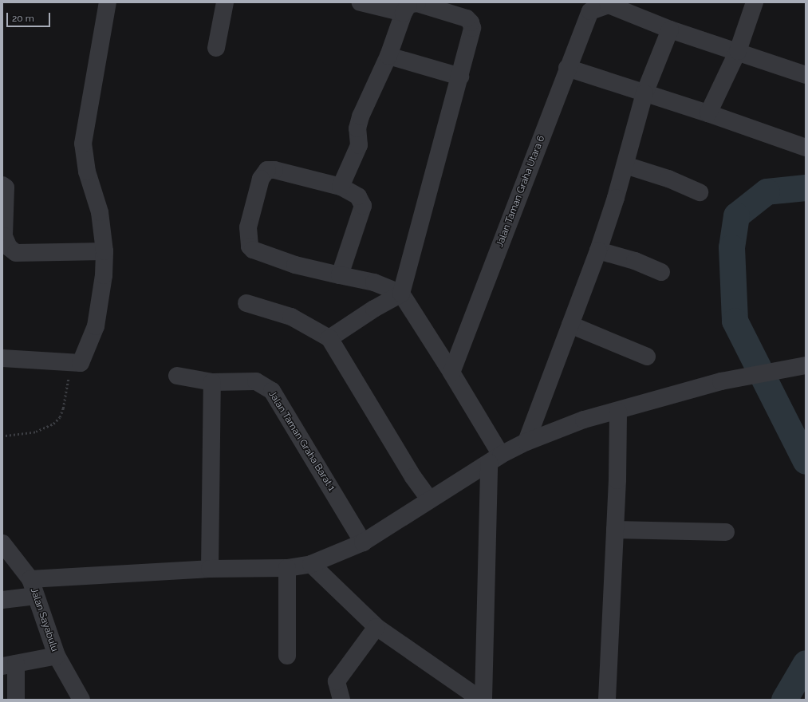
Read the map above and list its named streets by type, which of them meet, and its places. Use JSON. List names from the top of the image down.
{
  "streets": {
    "street": ["Jalan Taman Graha Utara 6", "Jalan Taman Graha Barat 1", "Jalan Sayabulu"]
  },
  "scale_bar": "20 m"
}
